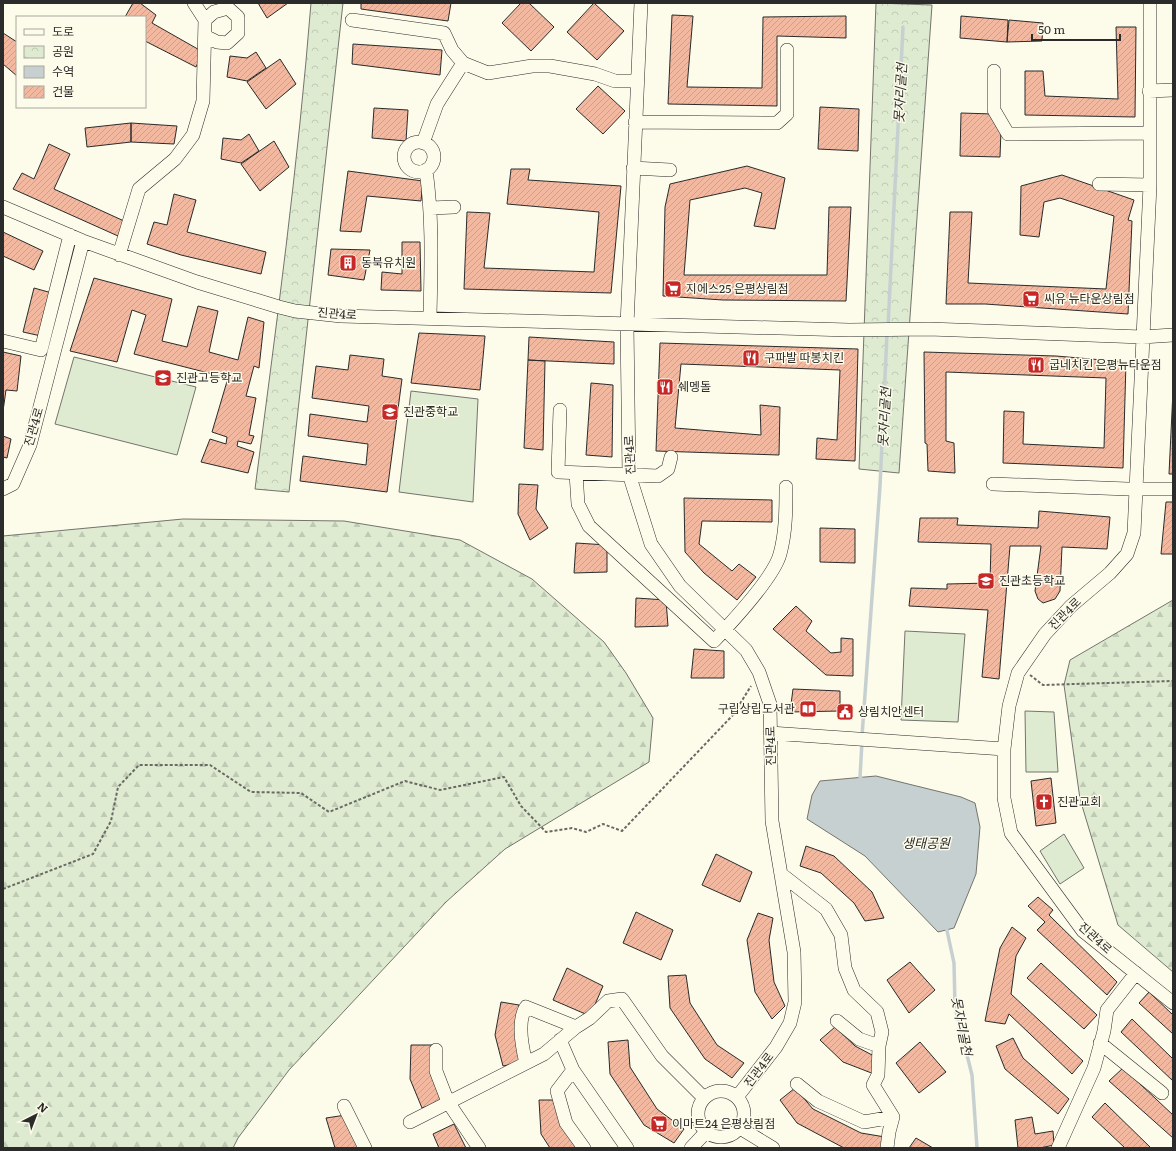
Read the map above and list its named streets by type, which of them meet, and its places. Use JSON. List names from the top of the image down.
{
  "streets": {
    "street": ["진관4로"]
  },
  "water": ["못자리골천", "생태공원"],
  "places": {
    "building": ["동북유치원"],
    "supermarket": ["지에스25 은평상림점", "씨유 뉴타운상림점", "이마트24 은평상림점"],
    "restaurant": ["구파발 따봉치킨", "굽네치킨 은평뉴타운점", "쉐멩돌"],
    "school or university": ["진관고등학교", "진관중학교", "진관초등학교"],
    "library": ["구립상립도서관"],
    "public building": ["상림치안센터"],
    "church": ["진관교회"]
  },
  "legend": [
    "도로",
    "공원",
    "수역",
    "건물"
  ],
  "scale_bar": "50 m",
  "north": "top right"
}
